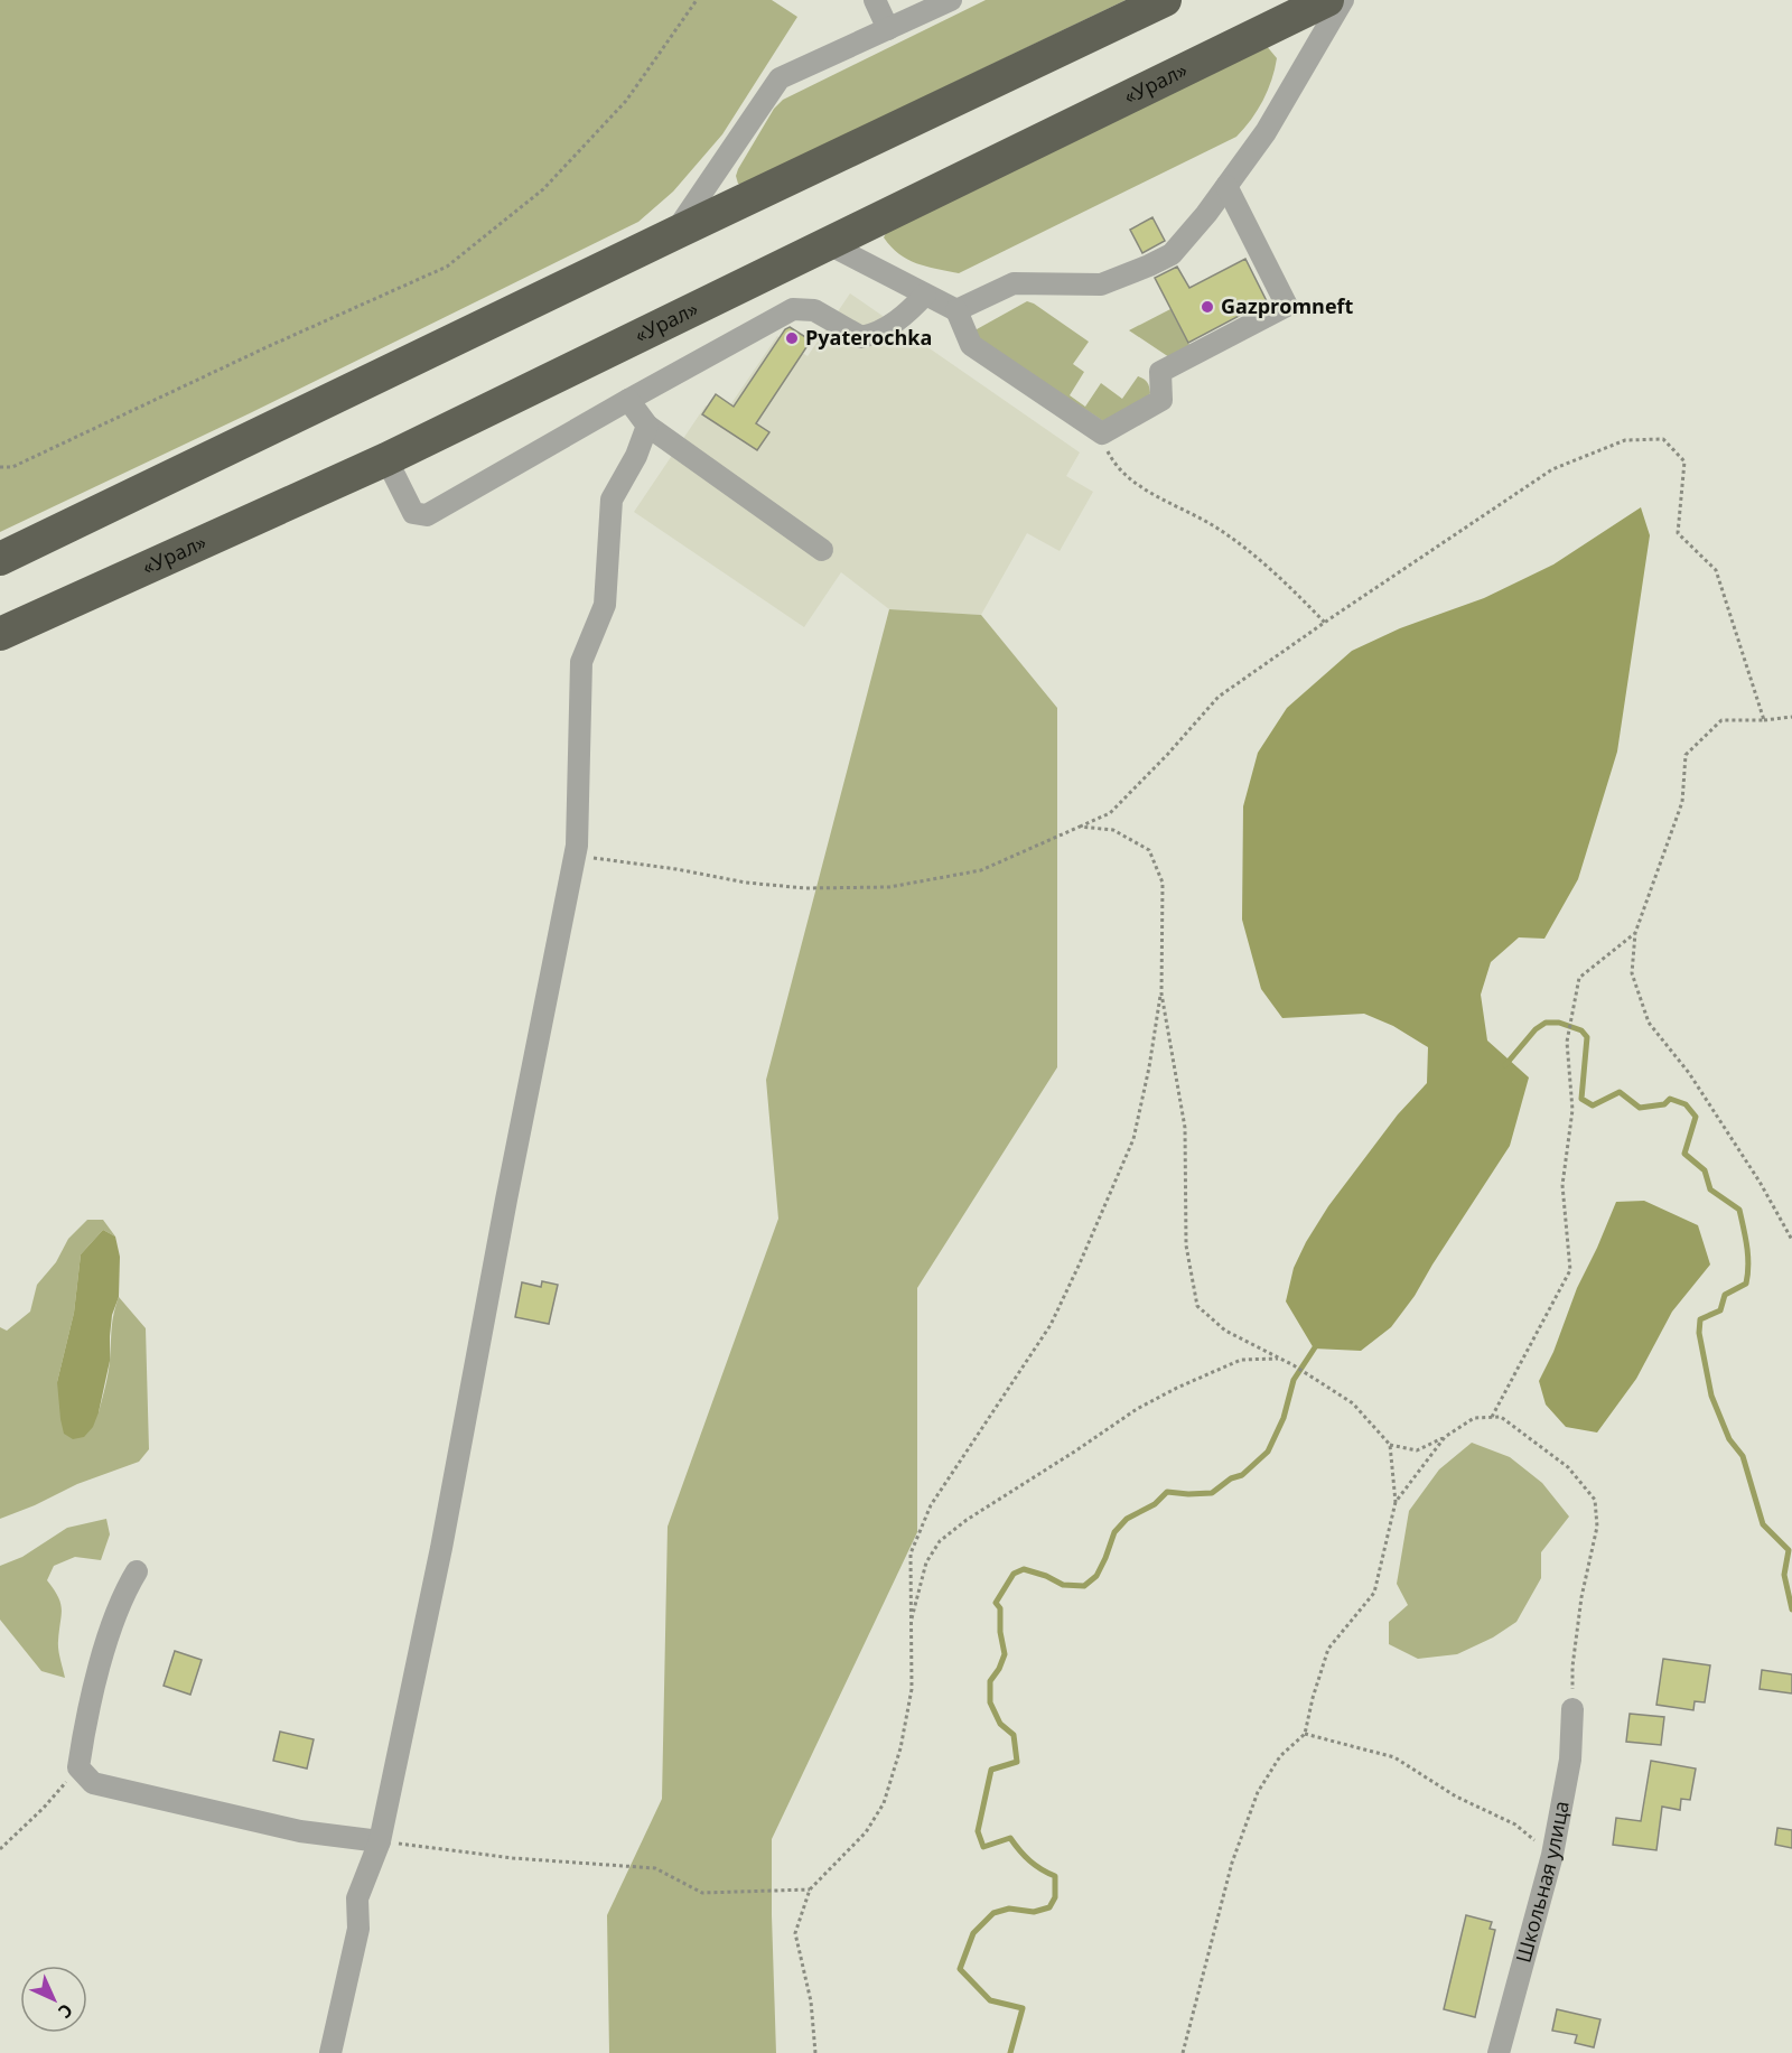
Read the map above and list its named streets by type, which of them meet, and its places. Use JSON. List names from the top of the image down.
{
  "streets": {
    "highway": ["«Урал»"],
    "street": ["Школьная улица"]
  },
  "places": ["Gazpromneft", "Pyaterochka"],
  "north": "bottom right"
}
